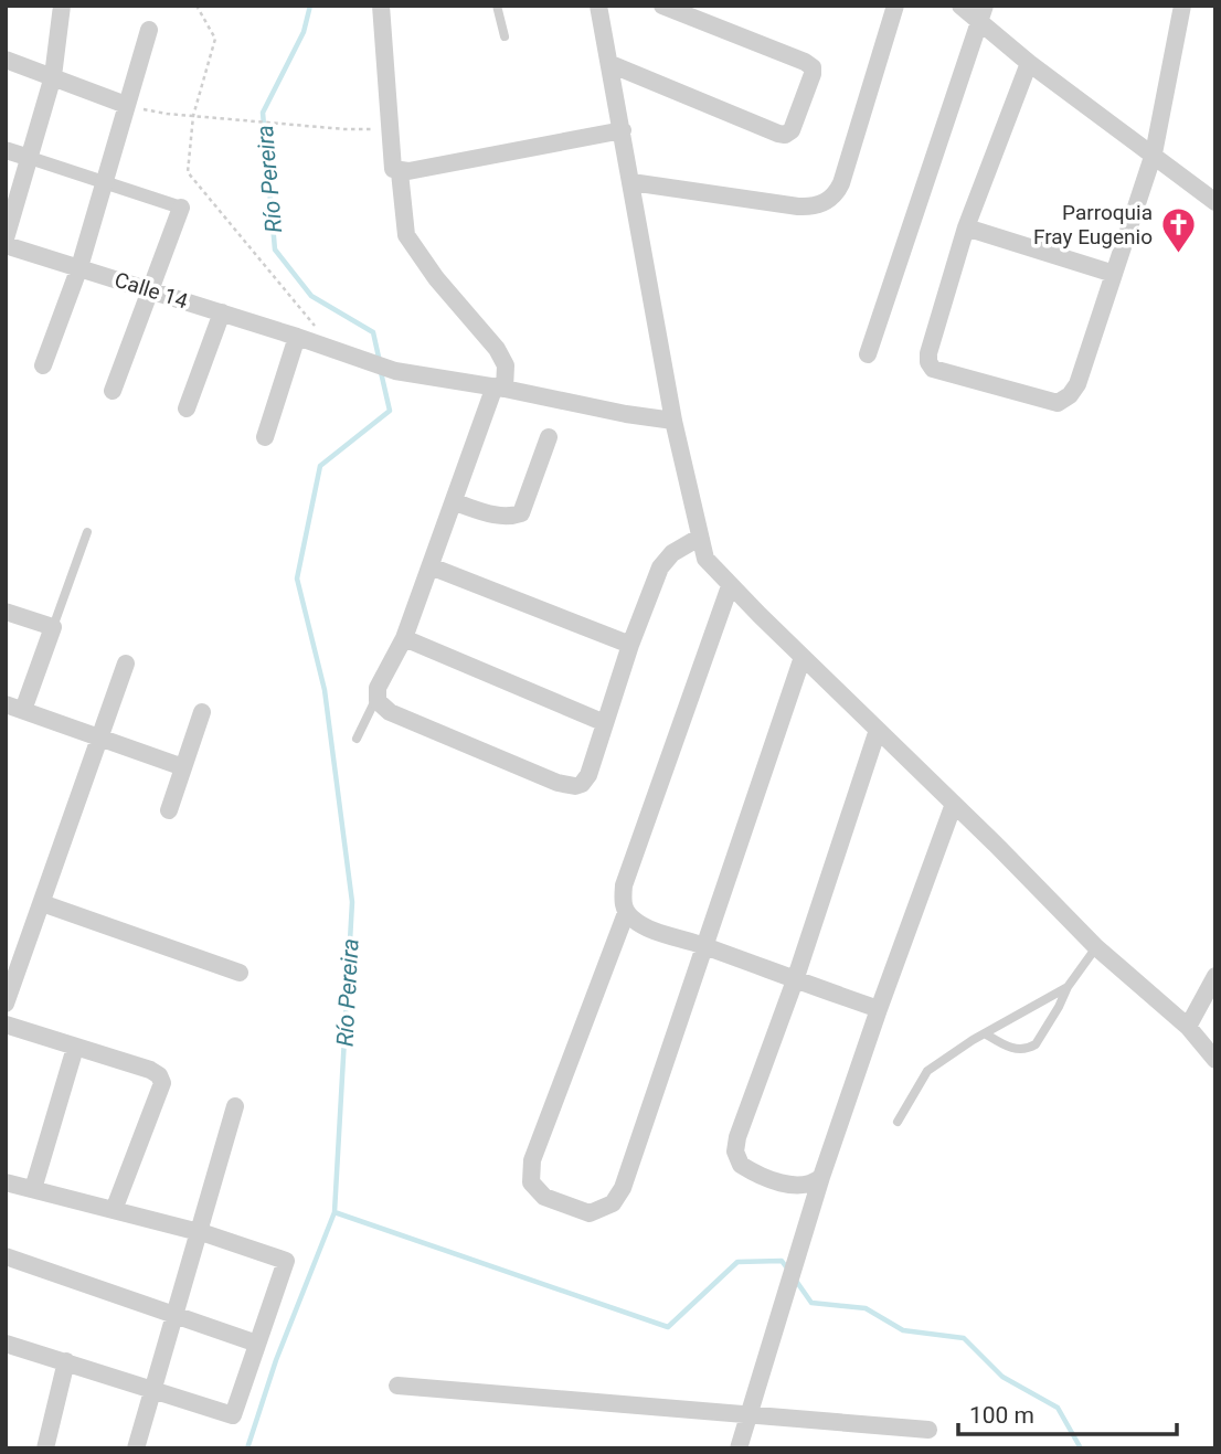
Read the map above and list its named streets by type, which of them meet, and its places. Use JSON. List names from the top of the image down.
{
  "streets": {
    "street": ["Calle 14"]
  },
  "water": ["Río Pereira"],
  "places": {
    "church": ["Parroquia Fray Eugenio"]
  },
  "scale_bar": "100 m"
}
